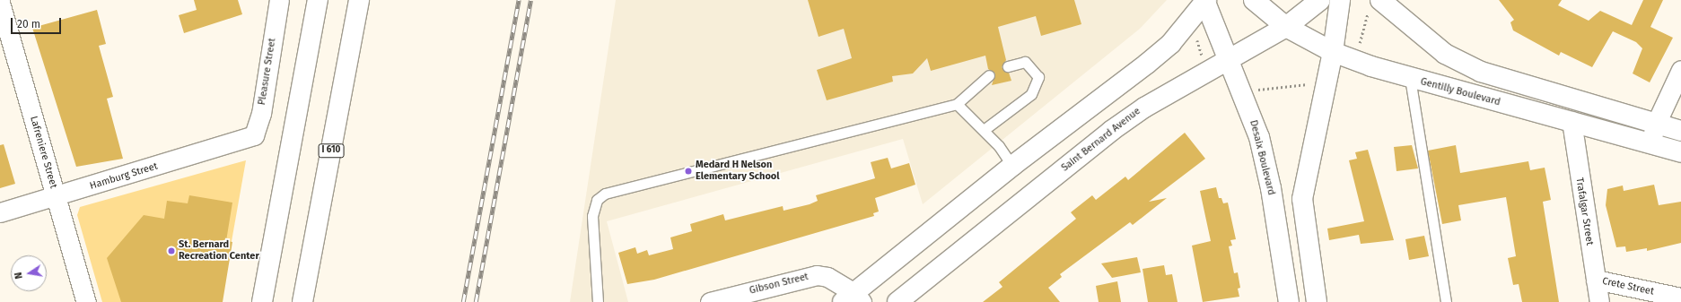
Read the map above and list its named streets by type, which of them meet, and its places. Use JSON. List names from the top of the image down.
{
  "streets": {
    "main road": [
      "Gentilly Boulevard",
      "Saint Bernard Avenue",
      "I 610",
      "Desaix Boulevard"
    ],
    "street": [
      "Pleasure Street",
      "Lafreniere Street",
      "Hamburg Street",
      "Trafalgar Street",
      "Gibson Street",
      "Crete Street"
    ]
  },
  "crossings": [
    ["Pleasure Street", "Hamburg Street"],
    ["Gentilly Boulevard", "Saint Bernard Avenue"],
    ["Gentilly Boulevard", "Trafalgar Street"],
    ["Saint Bernard Avenue", "Desaix Boulevard"],
    ["Lafreniere Street", "Hamburg Street"],
    ["Trafalgar Street", "Crete Street"]
  ],
  "places": ["Medard H Nelson Elementary School", "St. Bernard Recreation Center"],
  "scale_bar": "20 m",
  "north": "left"
}
